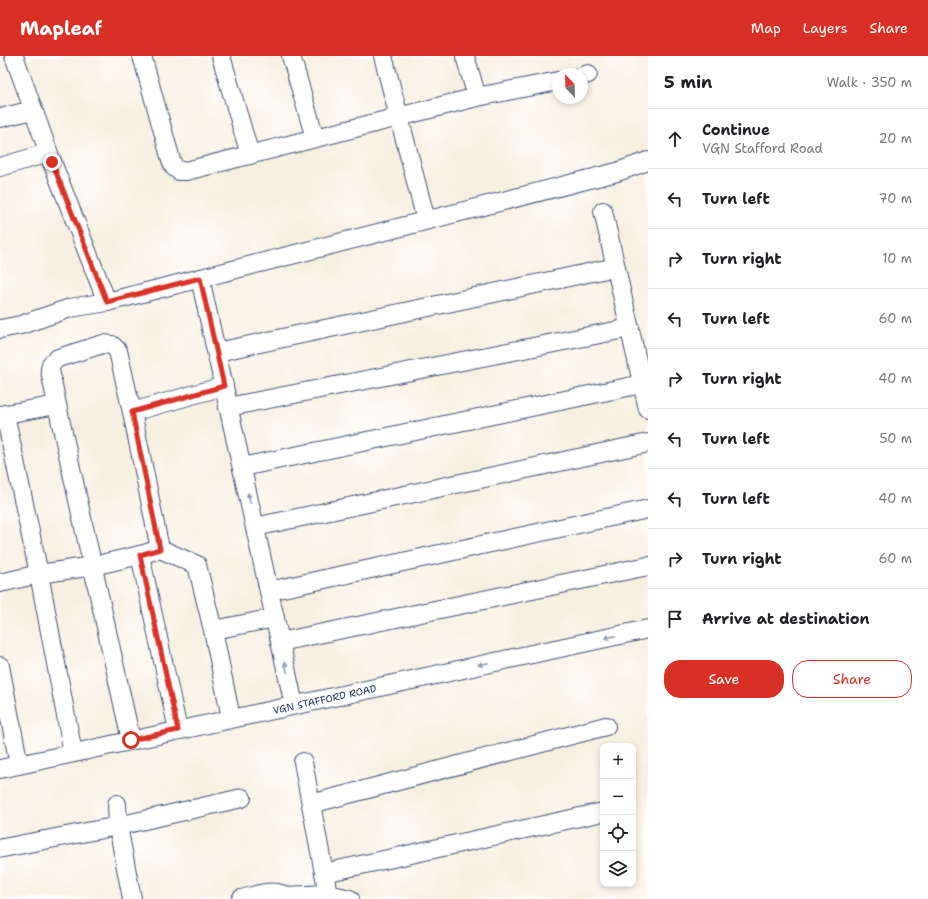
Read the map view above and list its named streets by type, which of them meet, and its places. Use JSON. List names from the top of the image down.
{
  "streets": {
    "street": ["VGN STAFFORD ROAD"]
  },
  "north": "top left",
  "page": {
    "header": "Mapleaf",
    "nav": ["Map", "Layers", "Share"],
    "heading": ["5 min", "Walk · 350 m"],
    "list": [
      ["Continue", "VGN Stafford Road", "20 m"],
      ["Turn left", "70 m"],
      ["Turn right", "10 m"],
      ["Turn left", "60 m"],
      ["Turn right", "40 m"],
      ["Turn left", "50 m"],
      ["Turn left", "40 m"],
      ["Turn right", "60 m"],
      "Arrive at destination"
    ],
    "buttons": ["Save", "Share"],
    "map_buttons": ["+", "−"]
  }
}
